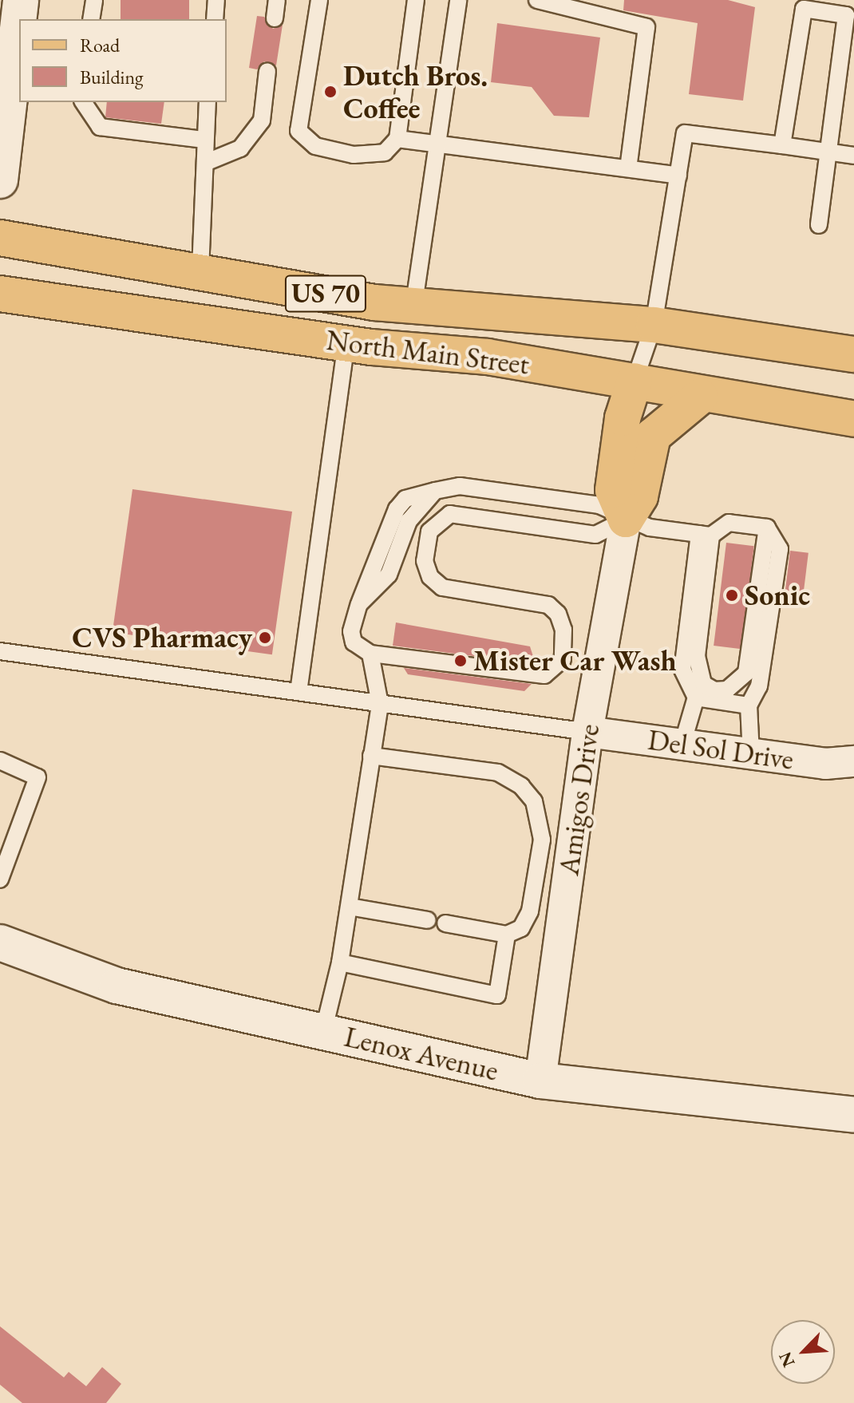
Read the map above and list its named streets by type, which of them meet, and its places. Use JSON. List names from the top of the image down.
{
  "streets": {
    "main road": ["US 70", "North Main Street"],
    "street": ["Del Sol Drive", "Amigos Drive", "Lenox Avenue"]
  },
  "crossings": [
    ["Del Sol Drive", "Amigos Drive"],
    ["Amigos Drive", "Lenox Avenue"]
  ],
  "places": [
    "Dutch Bros. Coffee",
    "Sonic",
    "CVS Pharmacy",
    "Mister Car Wash"
  ],
  "legend": ["Road", "Building"],
  "north": "bottom left"
}
